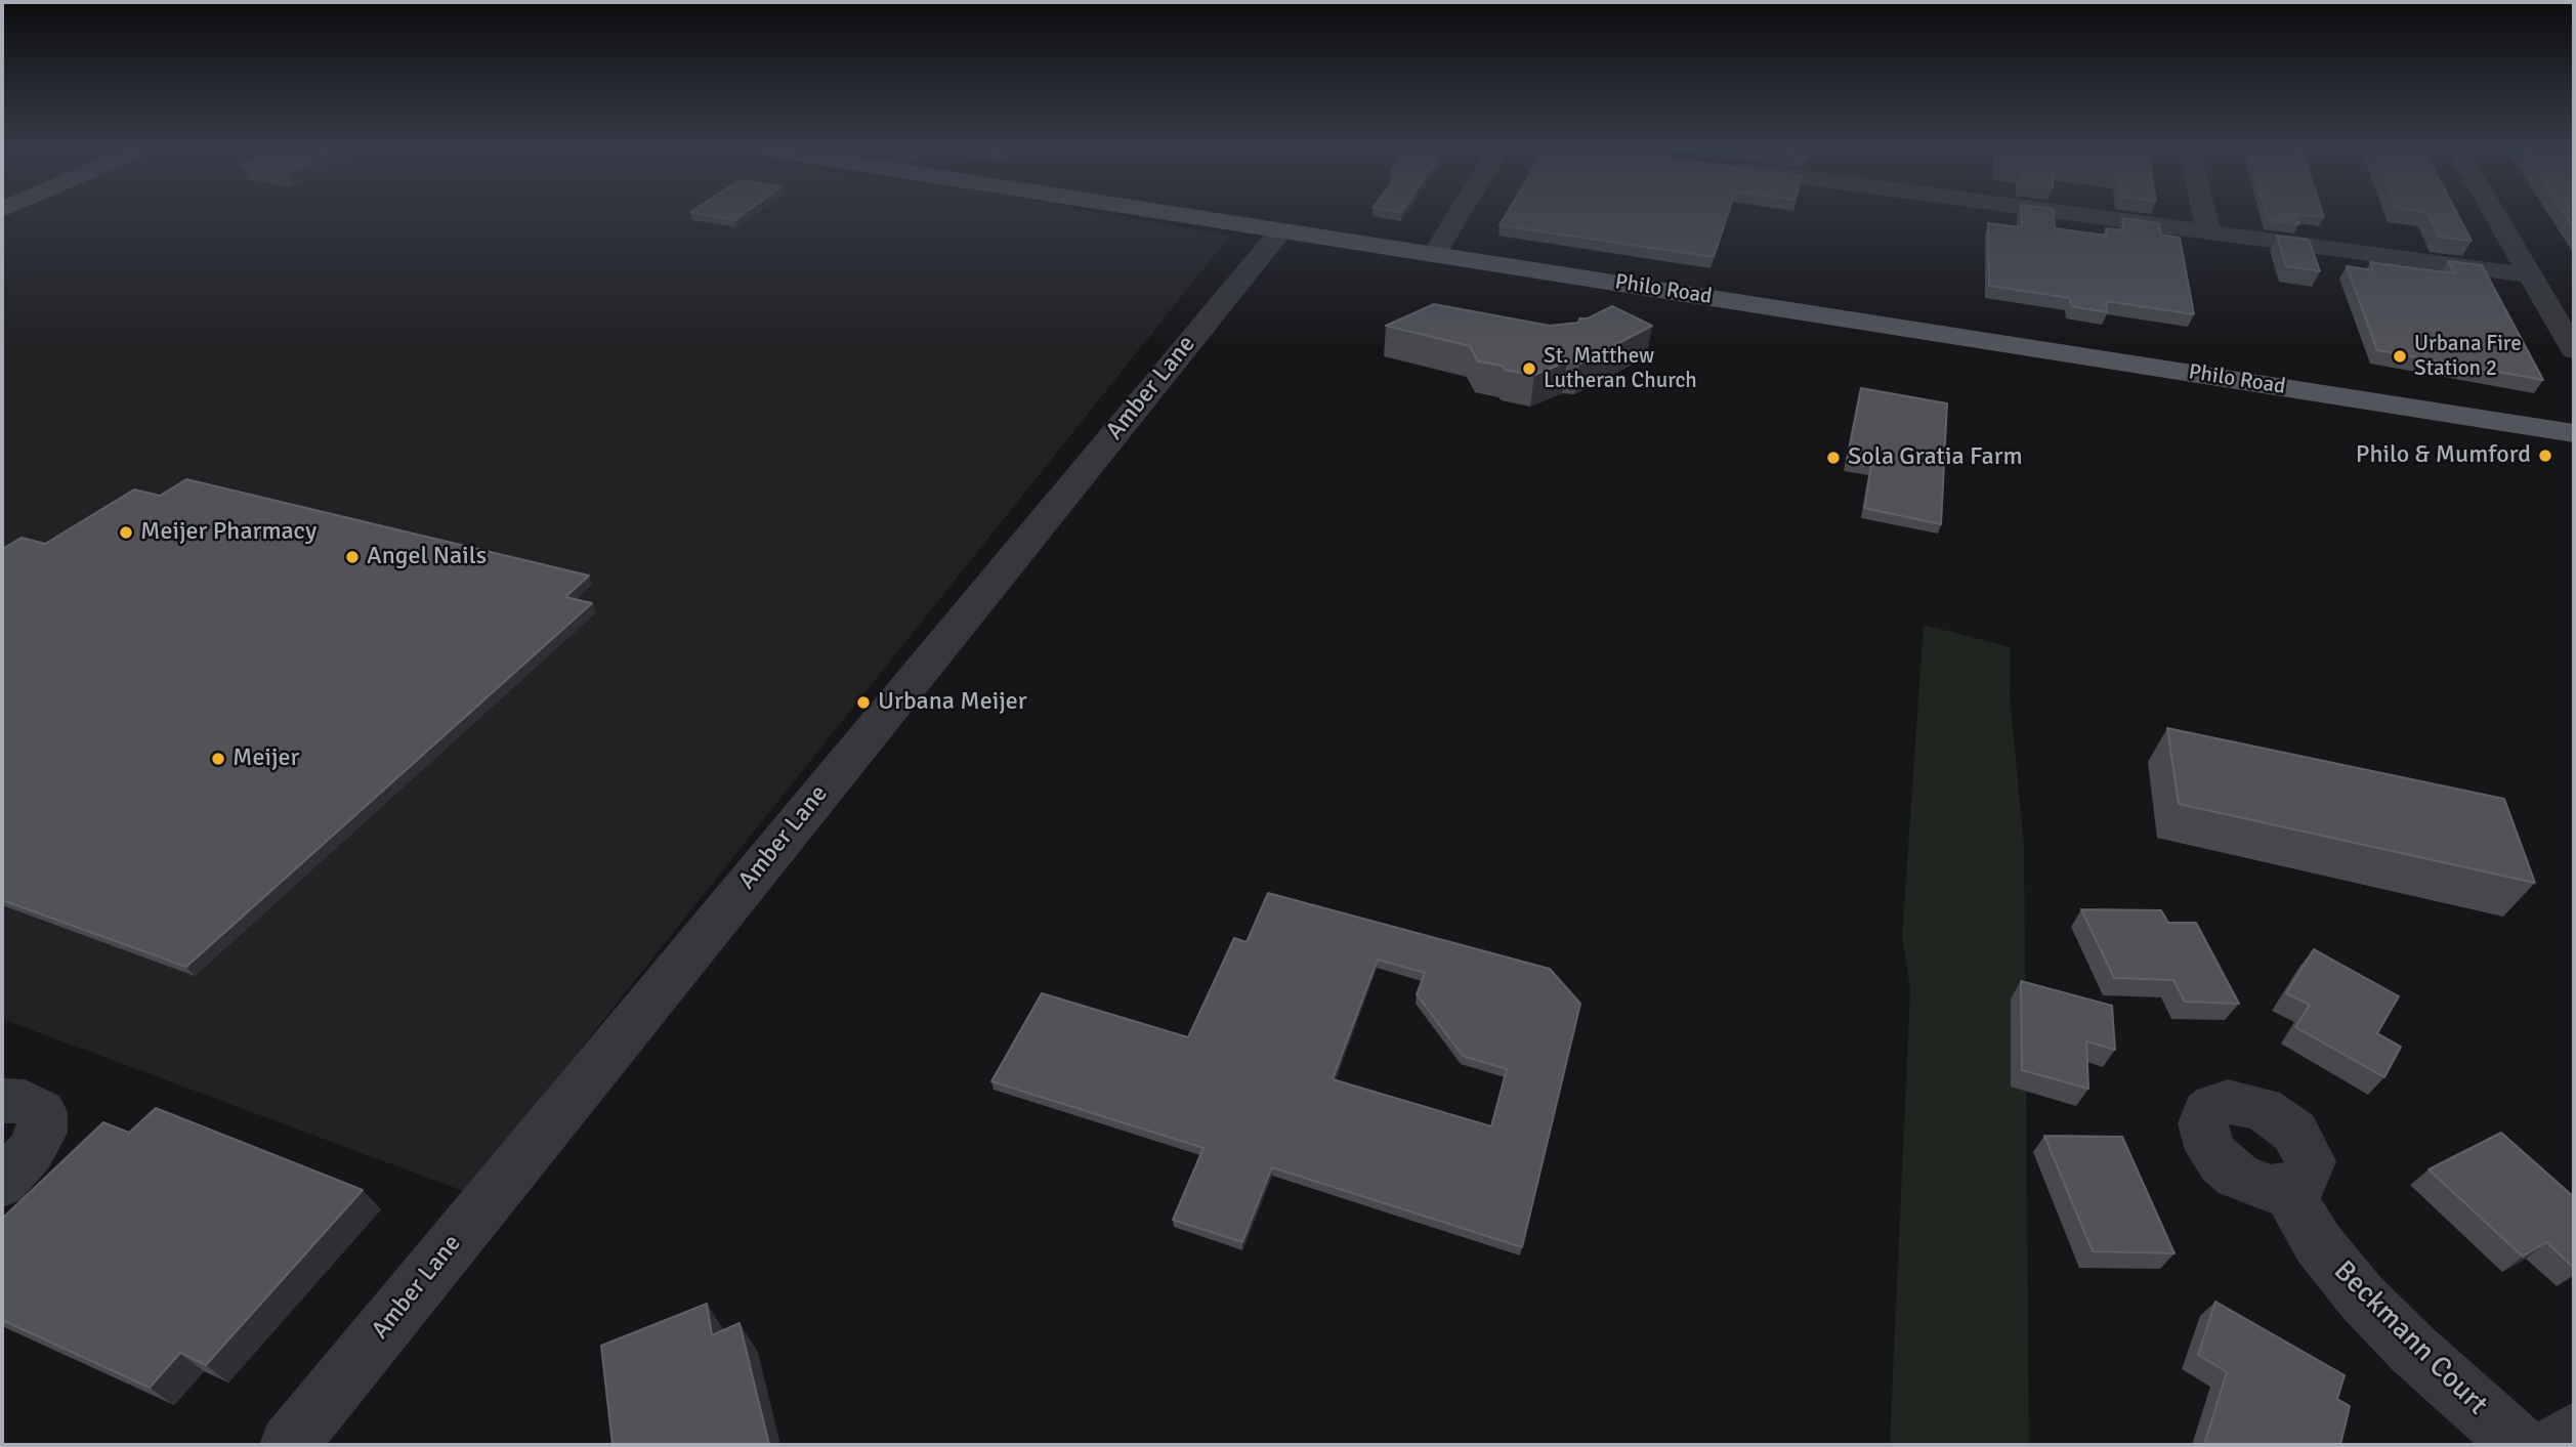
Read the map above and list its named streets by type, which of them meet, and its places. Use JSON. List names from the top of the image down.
{
  "streets": {
    "main road": ["Philo Road"],
    "street": ["Amber Lane", "Beckmann Court"]
  },
  "crossings": [
    ["Philo Road", "Amber Lane"]
  ],
  "places": [
    "Urbana Fire Station 2",
    "St. Matthew Lutheran Church",
    "Philo & Mumford",
    "Sola Gratia Farm",
    "Meijer Pharmacy",
    "Angel Nails",
    "Urbana Meijer",
    "Meijer"
  ]
}
